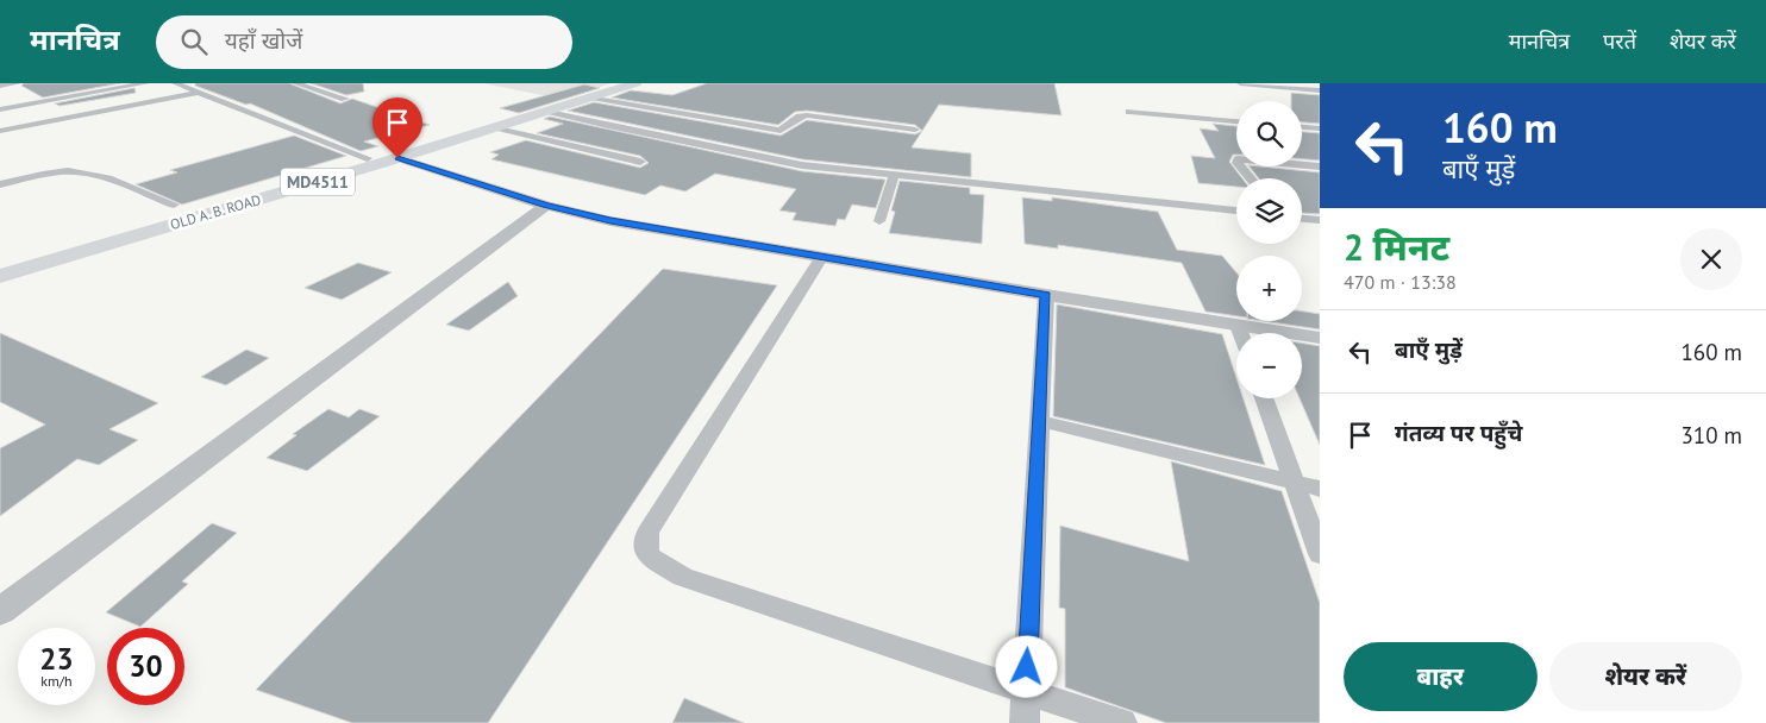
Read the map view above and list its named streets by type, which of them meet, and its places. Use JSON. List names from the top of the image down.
{
  "streets": {
    "main road": ["MD4511", "OLD A. B. ROAD"]
  },
  "page": {
    "header": "मानचित्र",
    "search": "यहाँ खोजें",
    "nav": ["मानचित्र", "परतें", "शेयर करें"],
    "turn": ["160 m", "बाएँ मुड़ें"],
    "map_buttons": ["+", "−"],
    "heading": ["2 मिनट", "470 m · 13:38"],
    "list": [
      {
        "name": "बाएँ मुड़ें",
        "value": "160 m"
      },
      {
        "name": "गंतव्य पर पहुँचे",
        "value": "310 m"
      }
    ],
    "speed": "23 km/h",
    "limit": "30",
    "buttons": ["बाहर", "शेयर करें"]
  }
}
